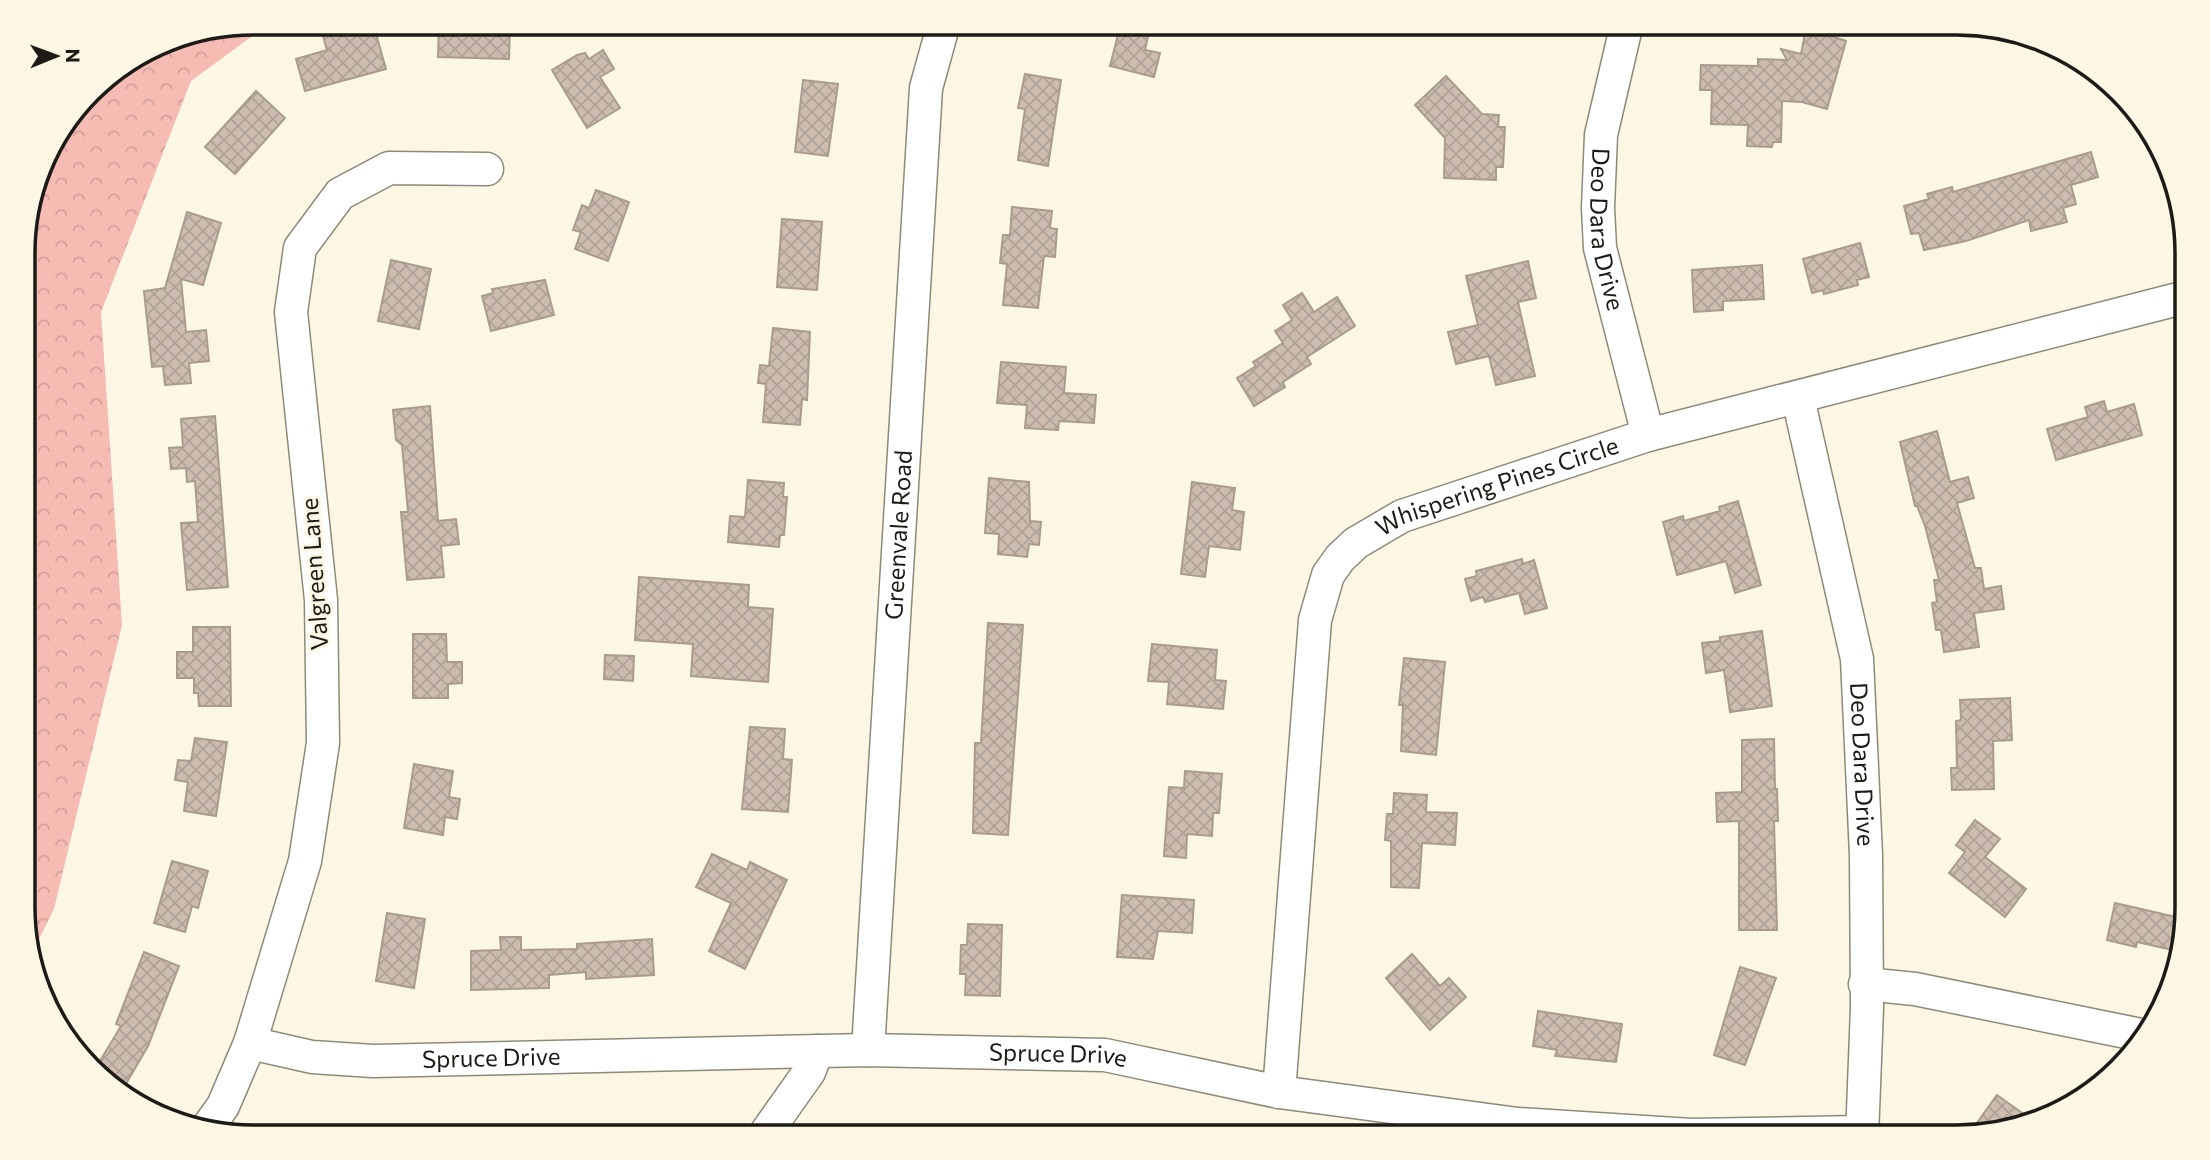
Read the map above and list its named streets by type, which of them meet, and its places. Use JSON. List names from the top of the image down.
{
  "streets": {
    "street": [
      "Deo Dara Drive",
      "Whispering Pines Circle",
      "Greenvale Road",
      "Valgreen Lane",
      "Spruce Drive"
    ]
  },
  "crossings": [
    ["Deo Dara Drive", "Whispering Pines Circle"],
    ["Whispering Pines Circle", "Spruce Drive"],
    ["Greenvale Road", "Spruce Drive"],
    ["Valgreen Lane", "Spruce Drive"]
  ],
  "north": "right"
}
